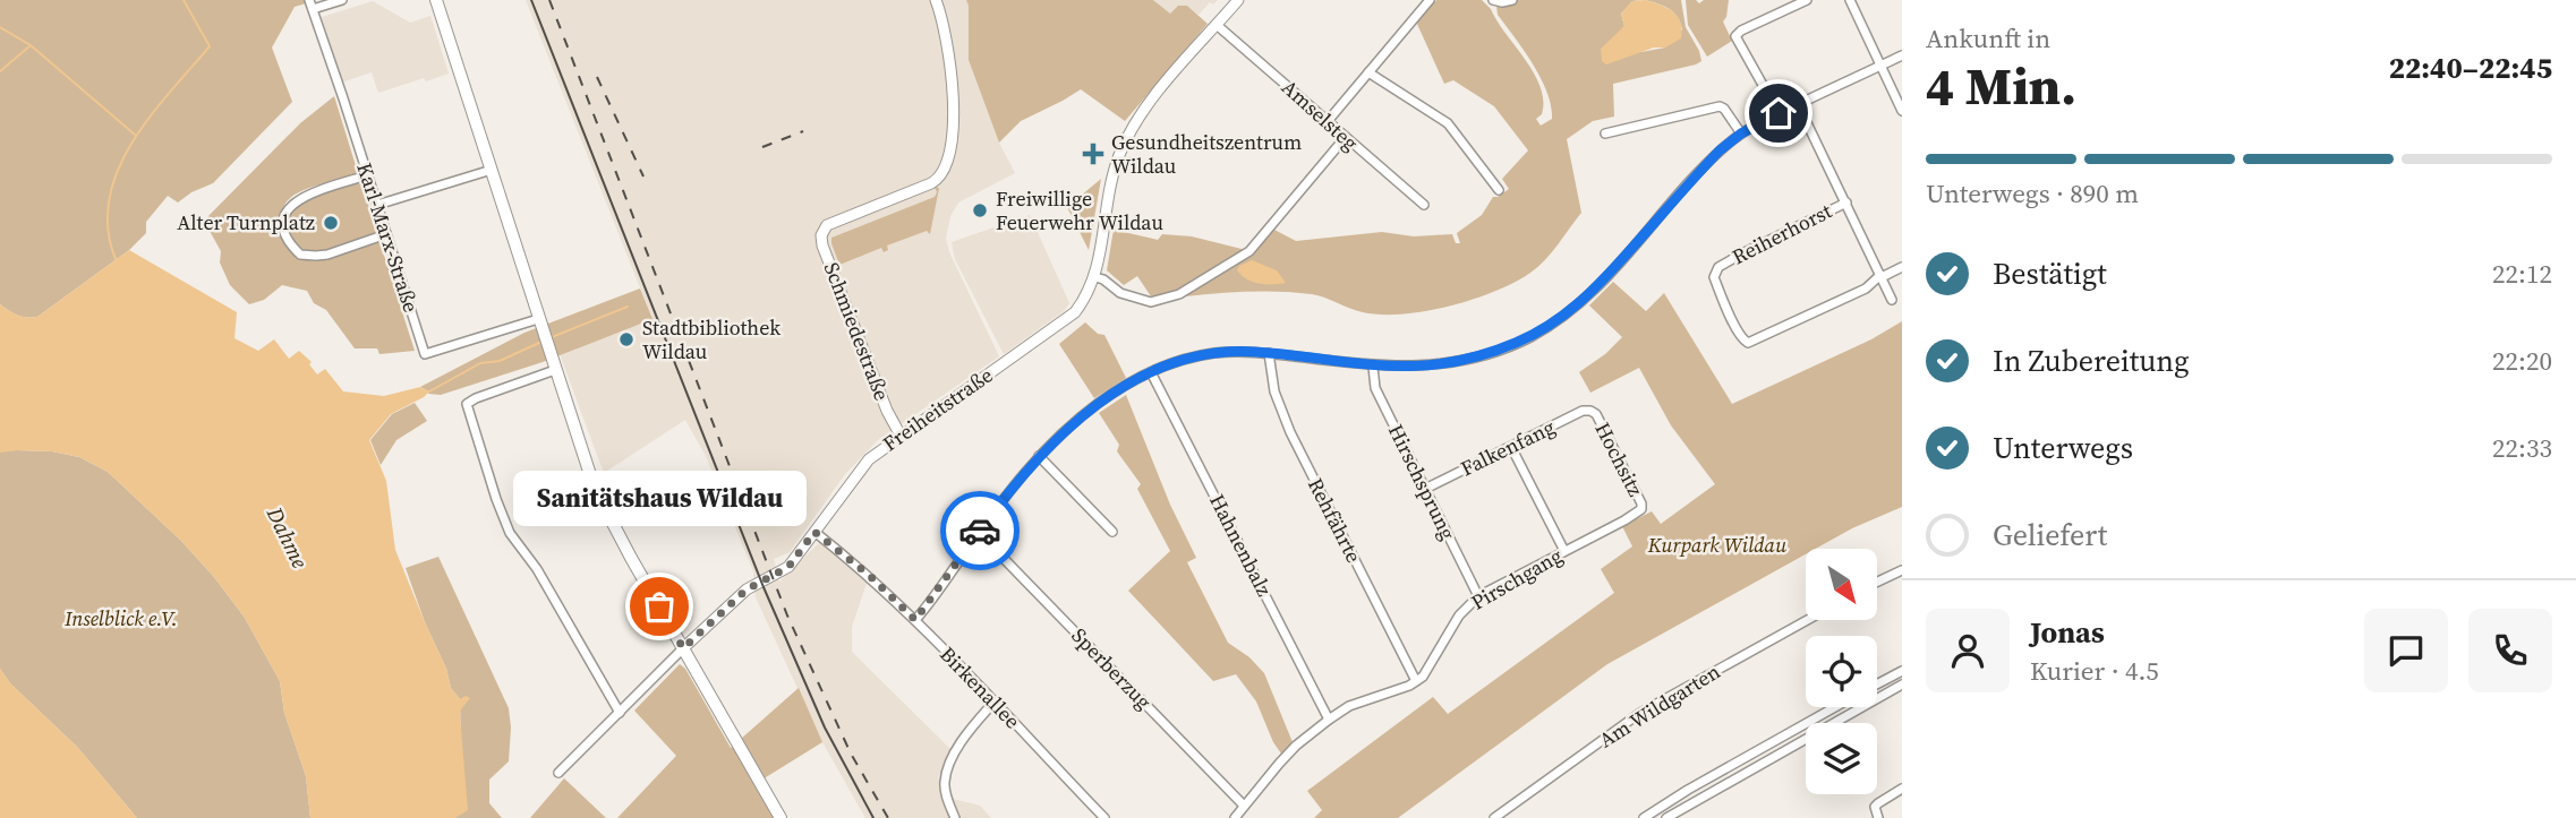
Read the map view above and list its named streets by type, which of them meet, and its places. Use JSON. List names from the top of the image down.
{
  "streets": {
    "street": [
      "Amselsteg",
      "Reiherhorst",
      "Karl-Marx-Straße",
      "Schmiedestraße",
      "Freiheitstraße",
      "Falkenfang",
      "Hochsitz",
      "Hirschsprung",
      "Rehfährte",
      "Hahnenbalz",
      "Pirschgang",
      "Sperberzug",
      "Birkenallee",
      "Am Wildgarten"
    ]
  },
  "crossings": [
    ["Amselsteg", "Freiheitstraße"],
    ["Schmiedestraße", "Freiheitstraße"],
    ["Freiheitstraße", "Birkenallee"],
    ["Falkenfang", "Hochsitz"],
    ["Falkenfang", "Hirschsprung"],
    ["Hochsitz", "Pirschgang"],
    ["Hirschsprung", "Pirschgang"],
    ["Rehfährte", "Pirschgang"]
  ],
  "water": ["Dahme"],
  "parks": ["Kurpark Wildau", "Inselblick e.V."],
  "places": {
    "health": ["Gesundheitszentrum Wildau"],
    "other": [
      "Freiwillige Feuerwehr Wildau",
      "Alter Turnplatz",
      "Stadtbibliothek Wildau",
      "Sanitätshaus Wildau"
    ]
  },
  "north": "bottom right",
  "page": {
    "heading": ["4 Min.", "Ankunft in", "22:40–22:45"],
    "panel": ["Jonas", "Kurier · 4.5"],
    "bar": "Unterwegs · 890 m",
    "list": [
      ["Bestätigt", "22:12"],
      ["In Zubereitung", "22:20"],
      ["Unterwegs", "22:33"],
      "Geliefert"
    ],
    "bubble": "Sanitätshaus Wildau"
  }
}
